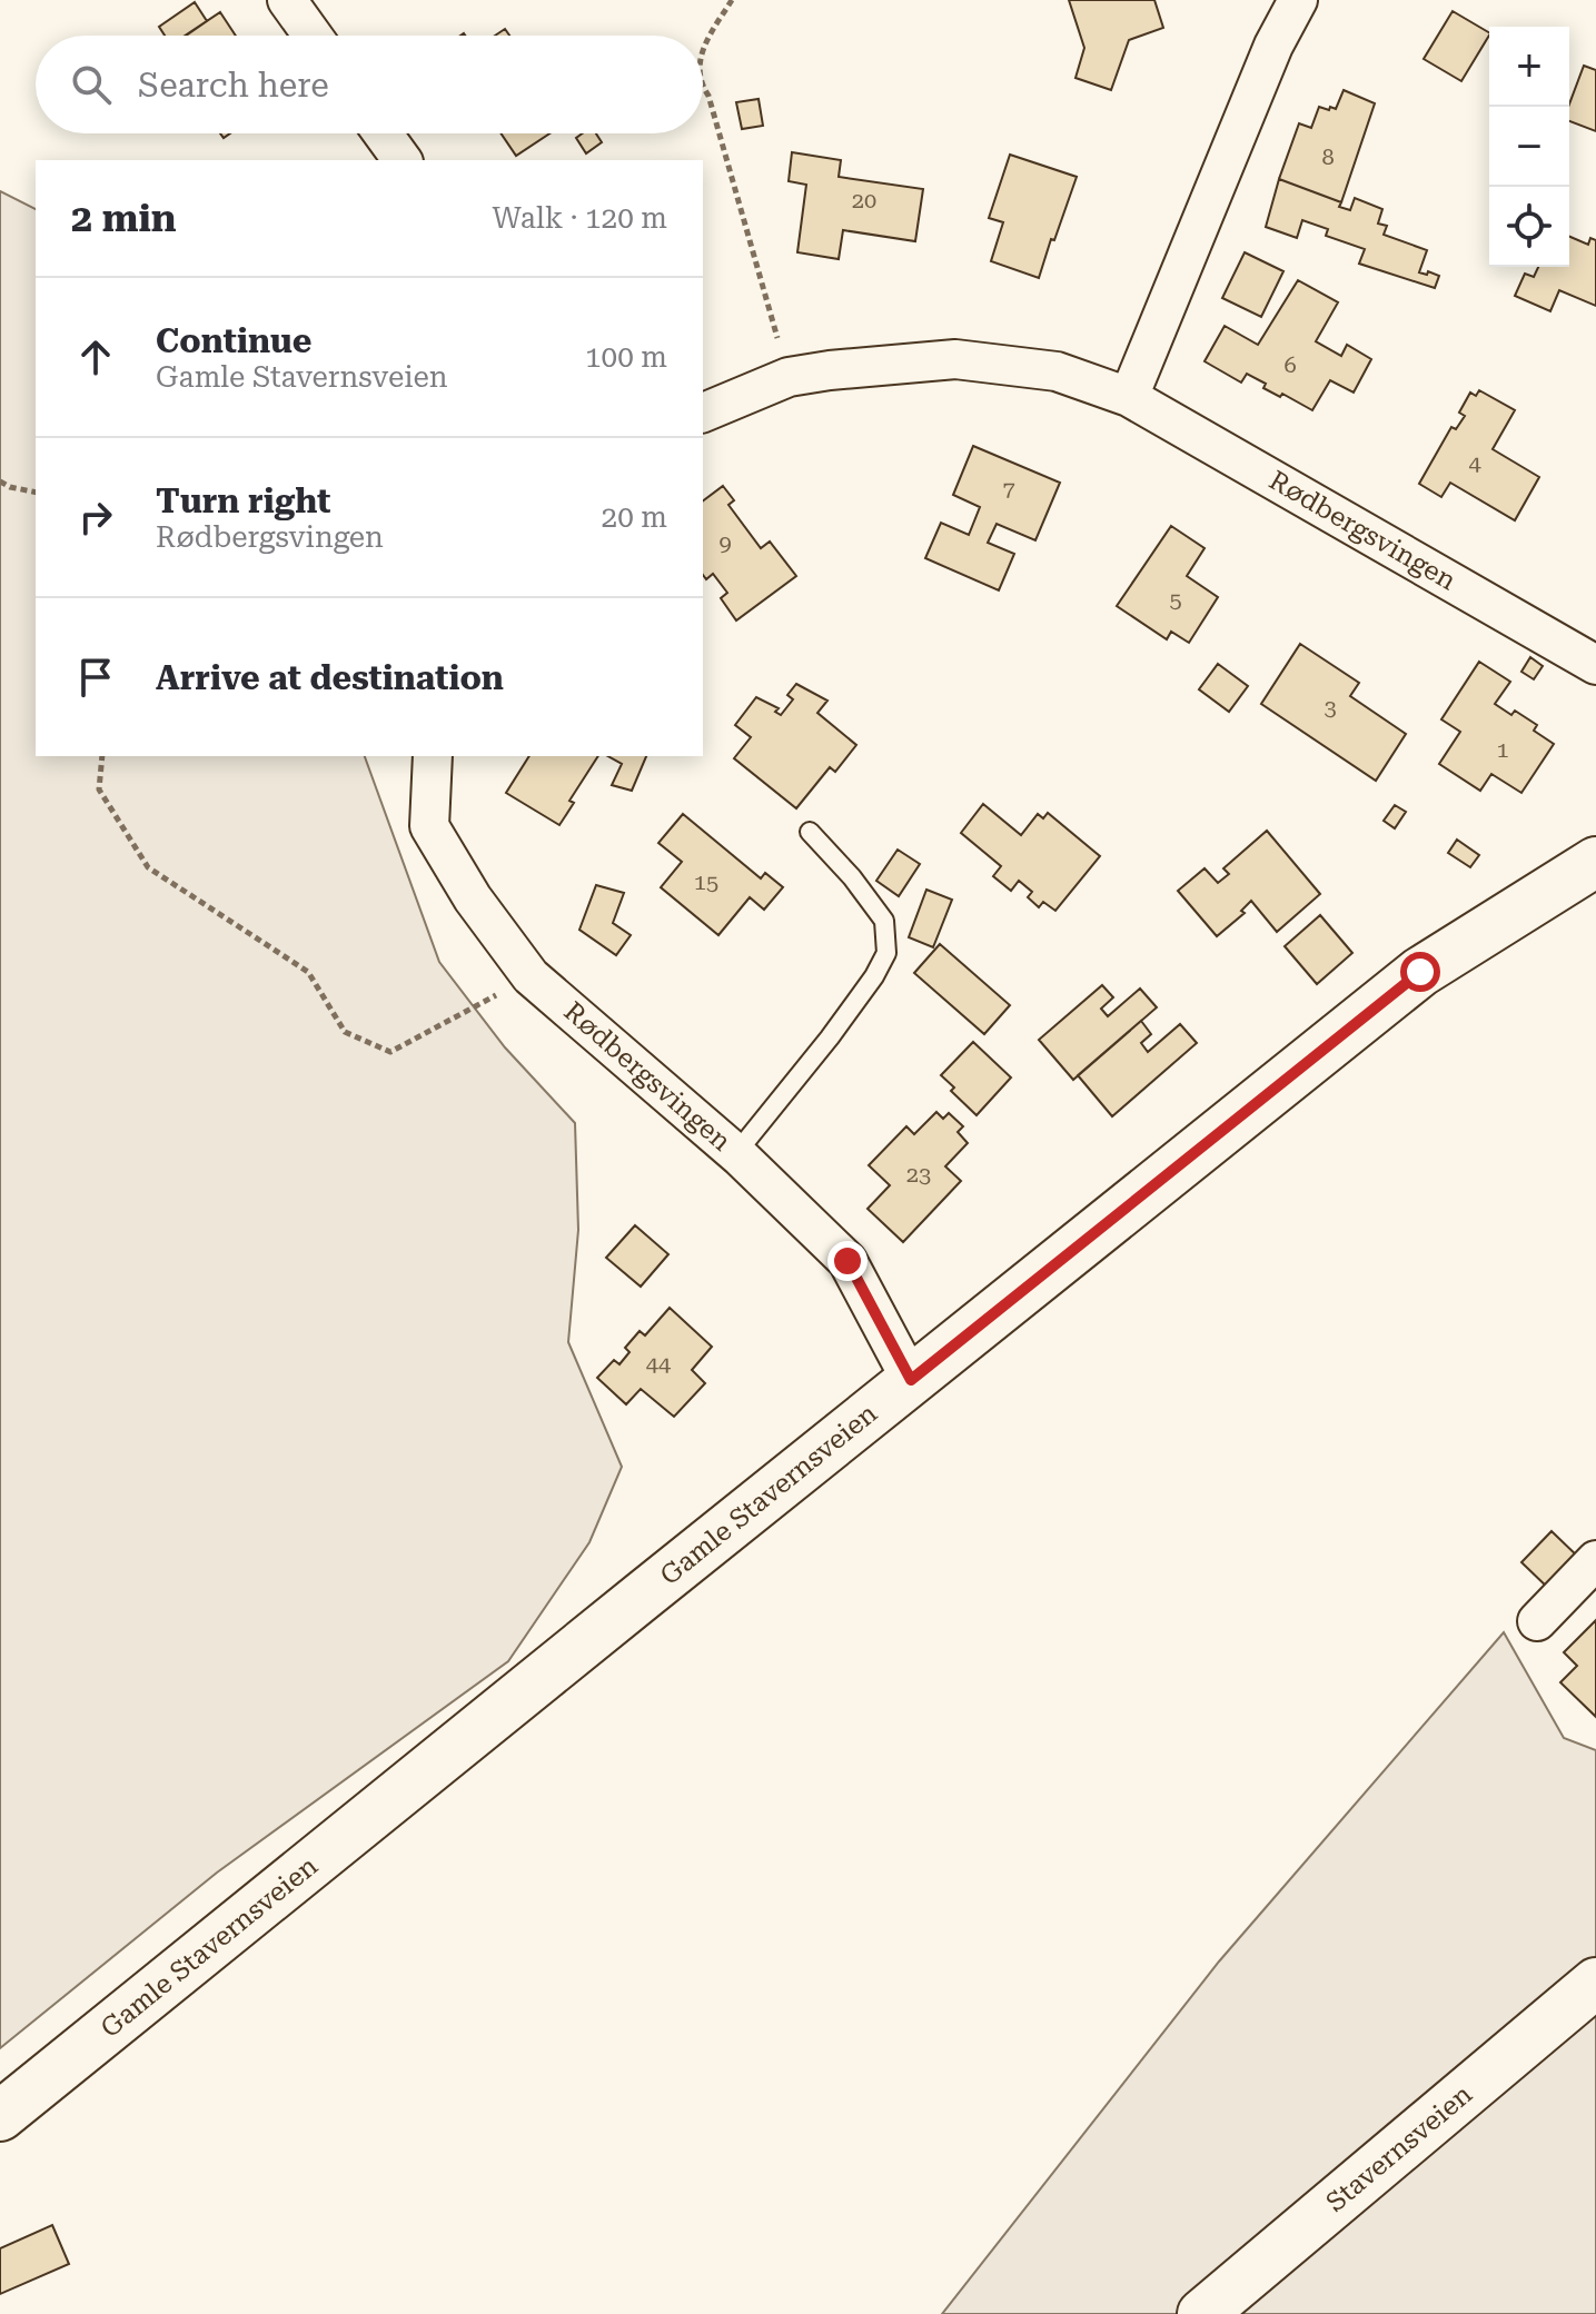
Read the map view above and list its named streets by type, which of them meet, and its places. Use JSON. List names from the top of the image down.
{
  "streets": {
    "street": ["Rødbergsvingen", "Gamle Stavernsveien", "Stavernsveien"]
  },
  "crossings": [
    ["Rødbergsvingen", "Gamle Stavernsveien"]
  ],
  "house_numbers": [
    "8",
    "20",
    "6",
    "4",
    "7",
    "9",
    "5",
    "3",
    "1",
    "15",
    "23",
    "44"
  ],
  "page": {
    "map_buttons": ["+", "−"],
    "search": "Search here",
    "heading": ["2 min", "Walk · 120 m"],
    "list": [
      ["Continue", "Gamle Stavernsveien", "100 m"],
      ["Turn right", "Rødbergsvingen", "20 m"],
      "Arrive at destination"
    ]
  }
}
